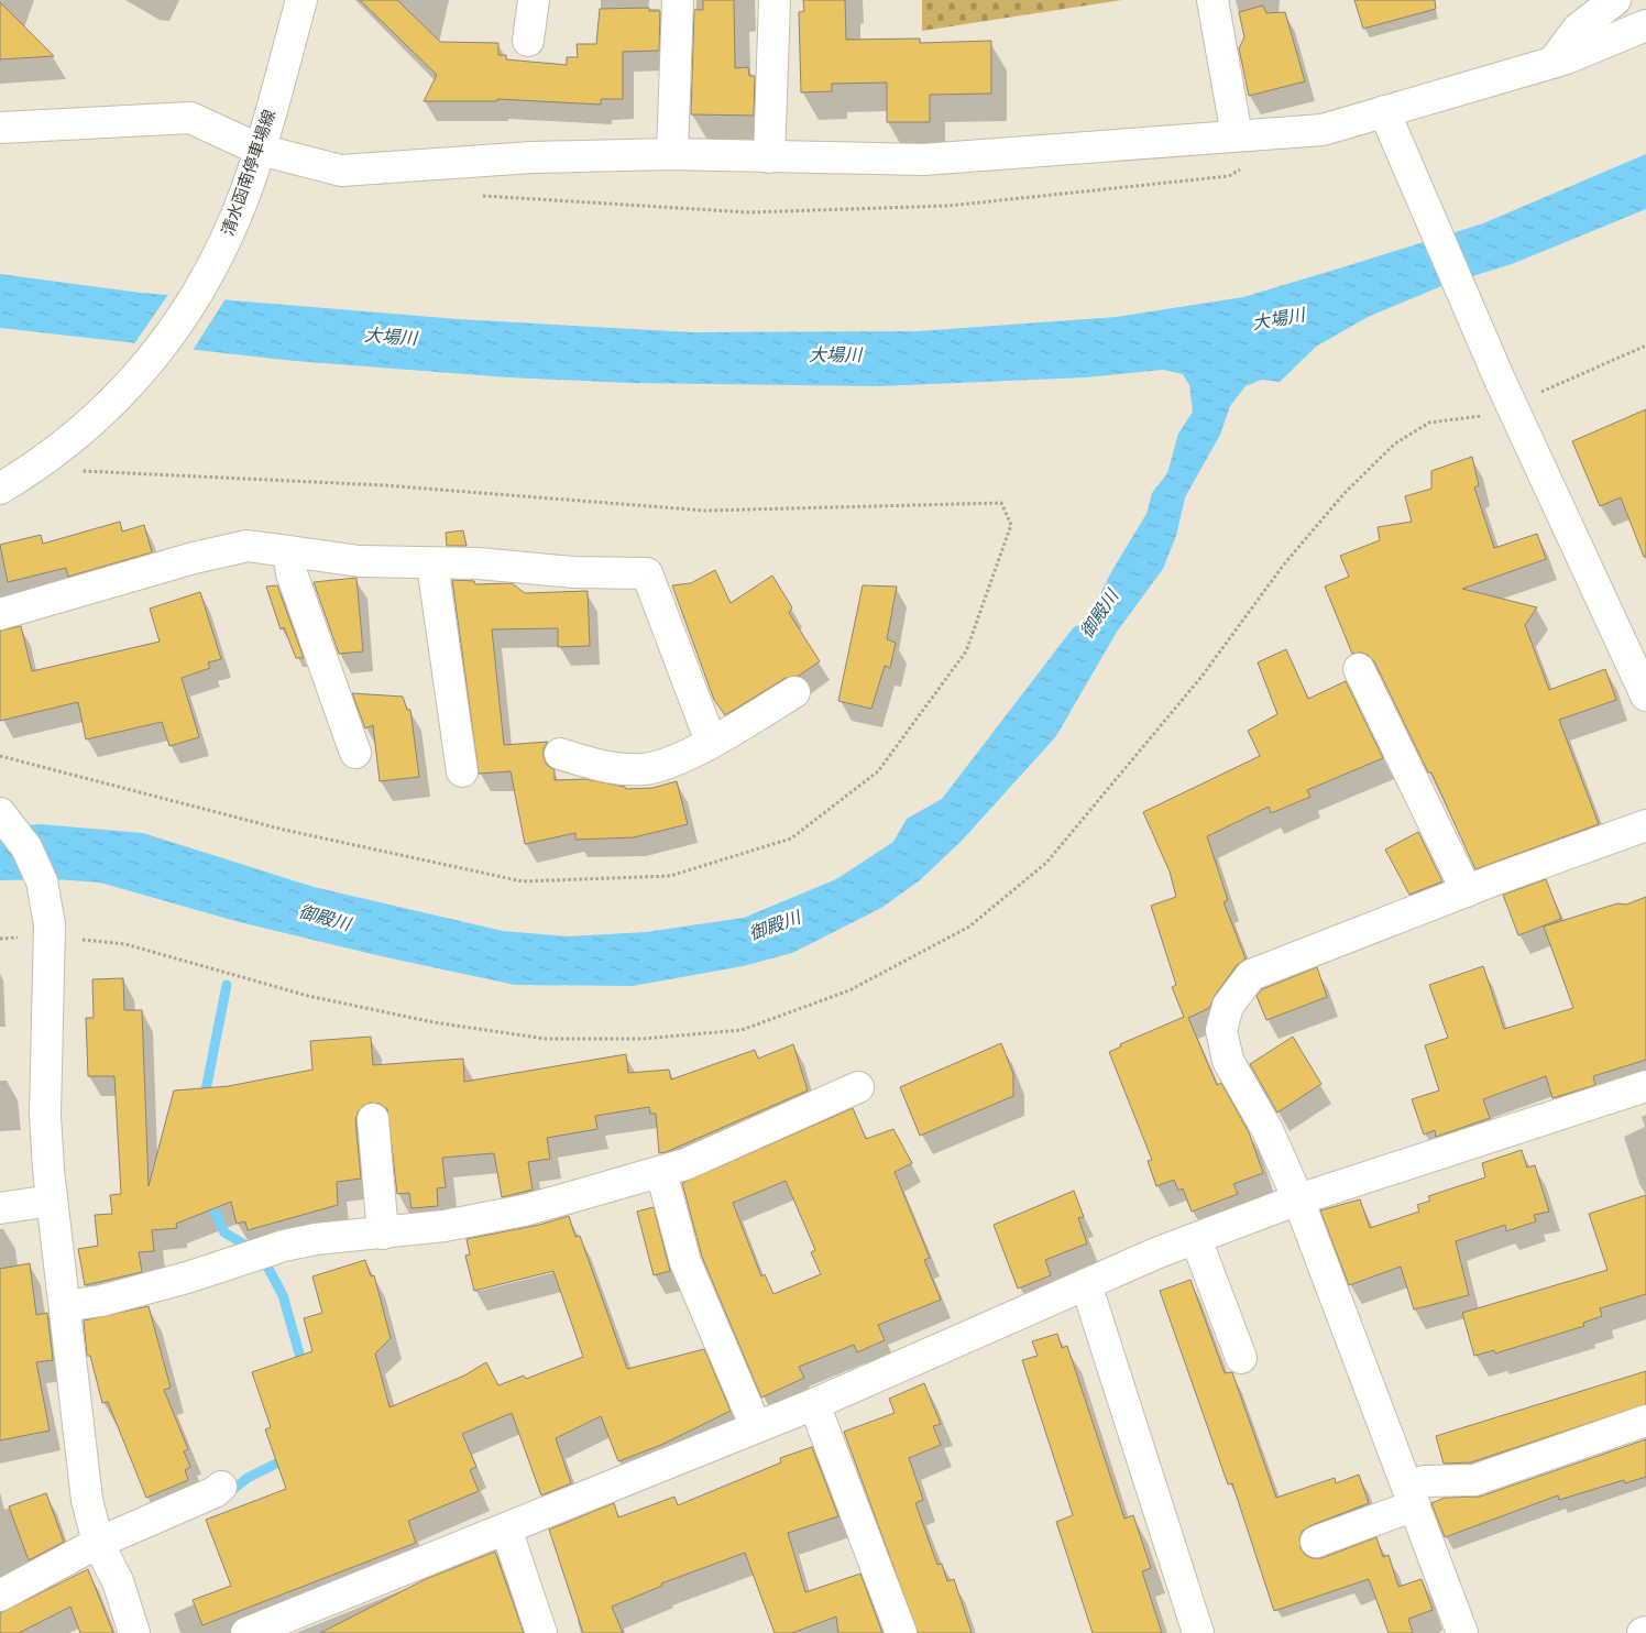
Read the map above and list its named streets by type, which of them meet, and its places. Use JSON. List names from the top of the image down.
{
  "streets": {
    "street": ["清水函南停車場線"]
  },
  "water": ["大場川", "御殿川"]
}
